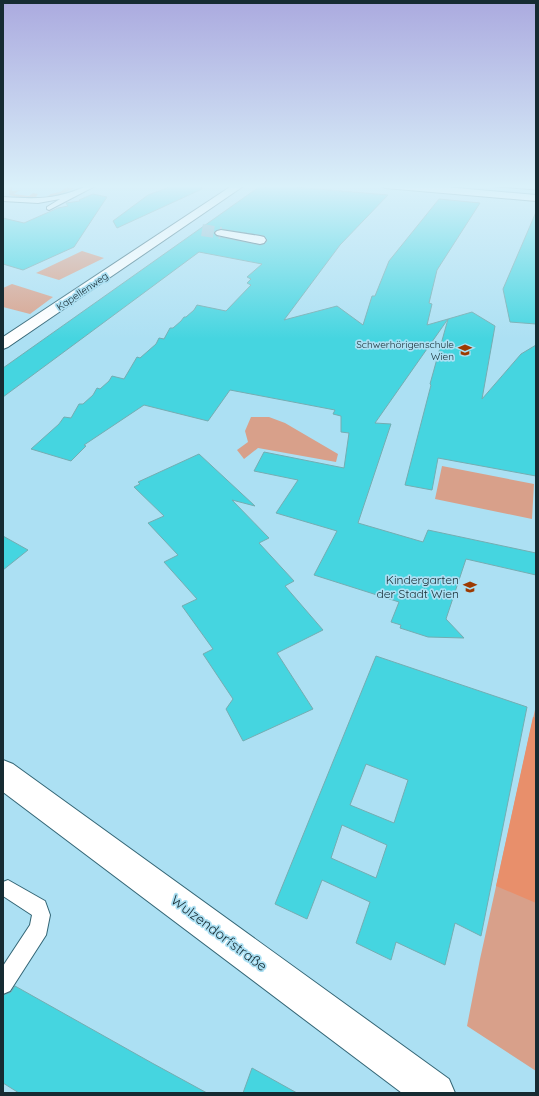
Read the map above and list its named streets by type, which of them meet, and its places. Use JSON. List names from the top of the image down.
{
  "streets": {
    "street": ["Kapellenweg", "Wulzendorfstraße"]
  },
  "places": {
    "school or university": ["Schwerhörigenschule Wien", "Kindergarten der Stadt Wien"]
  }
}
